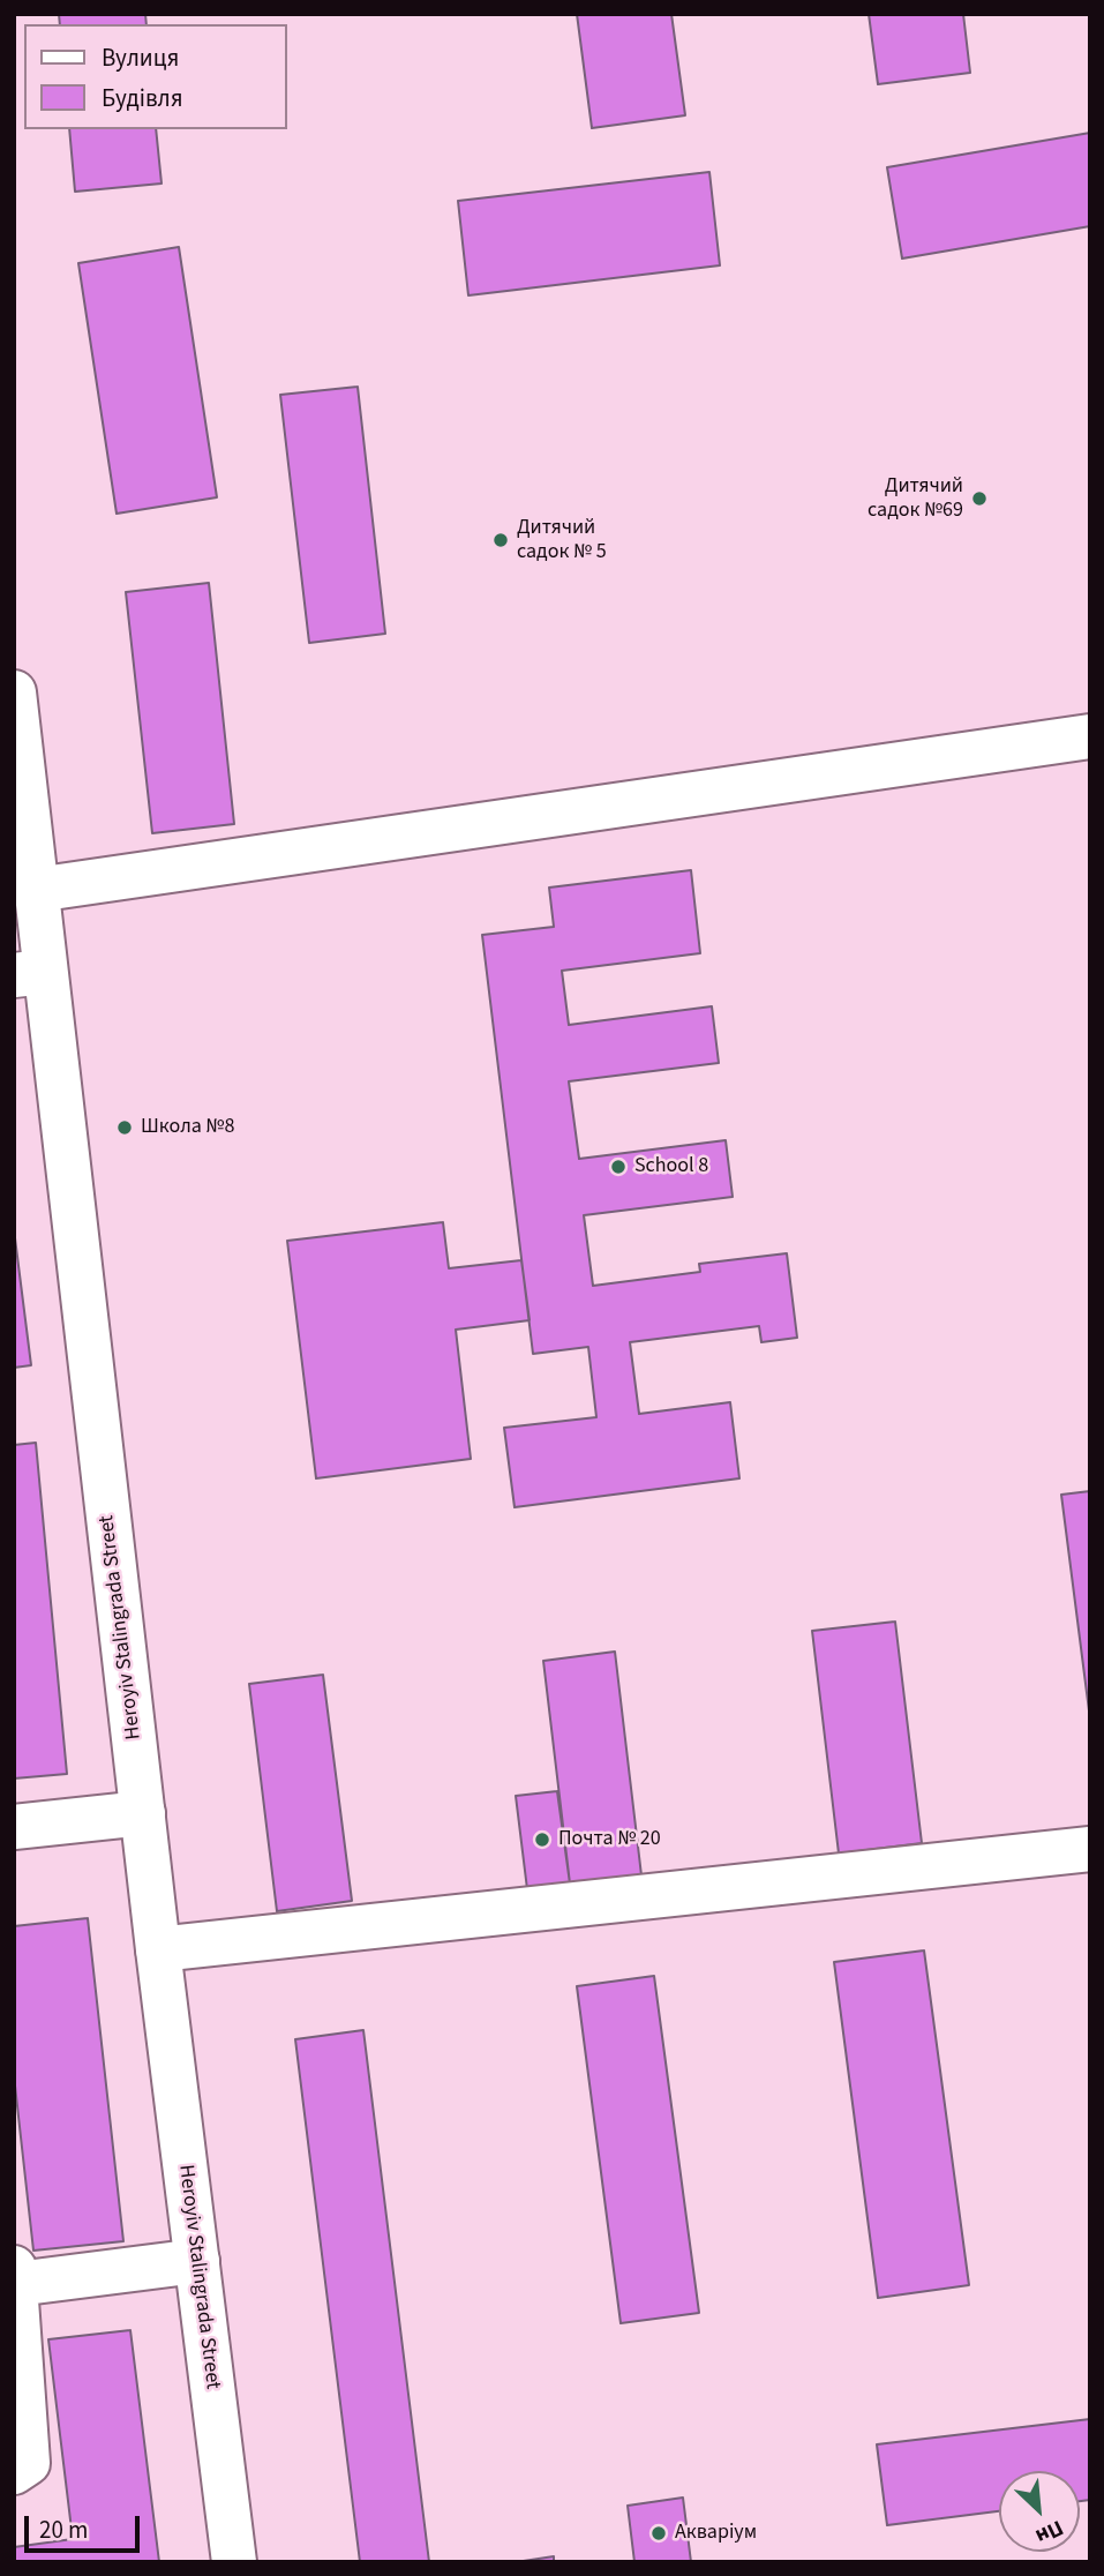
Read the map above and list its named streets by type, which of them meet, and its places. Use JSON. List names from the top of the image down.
{
  "streets": {
    "main road": ["Heroyiv Stalingrada Street"]
  },
  "places": [
    "Дитячий садок №69",
    "Дитячий садок № 5",
    "Школа №8",
    "School 8",
    "Почта № 20",
    "Акваріум"
  ],
  "legend": ["Вулиця", "Будівля"],
  "scale_bar": "20 m",
  "north": "bottom right"
}
